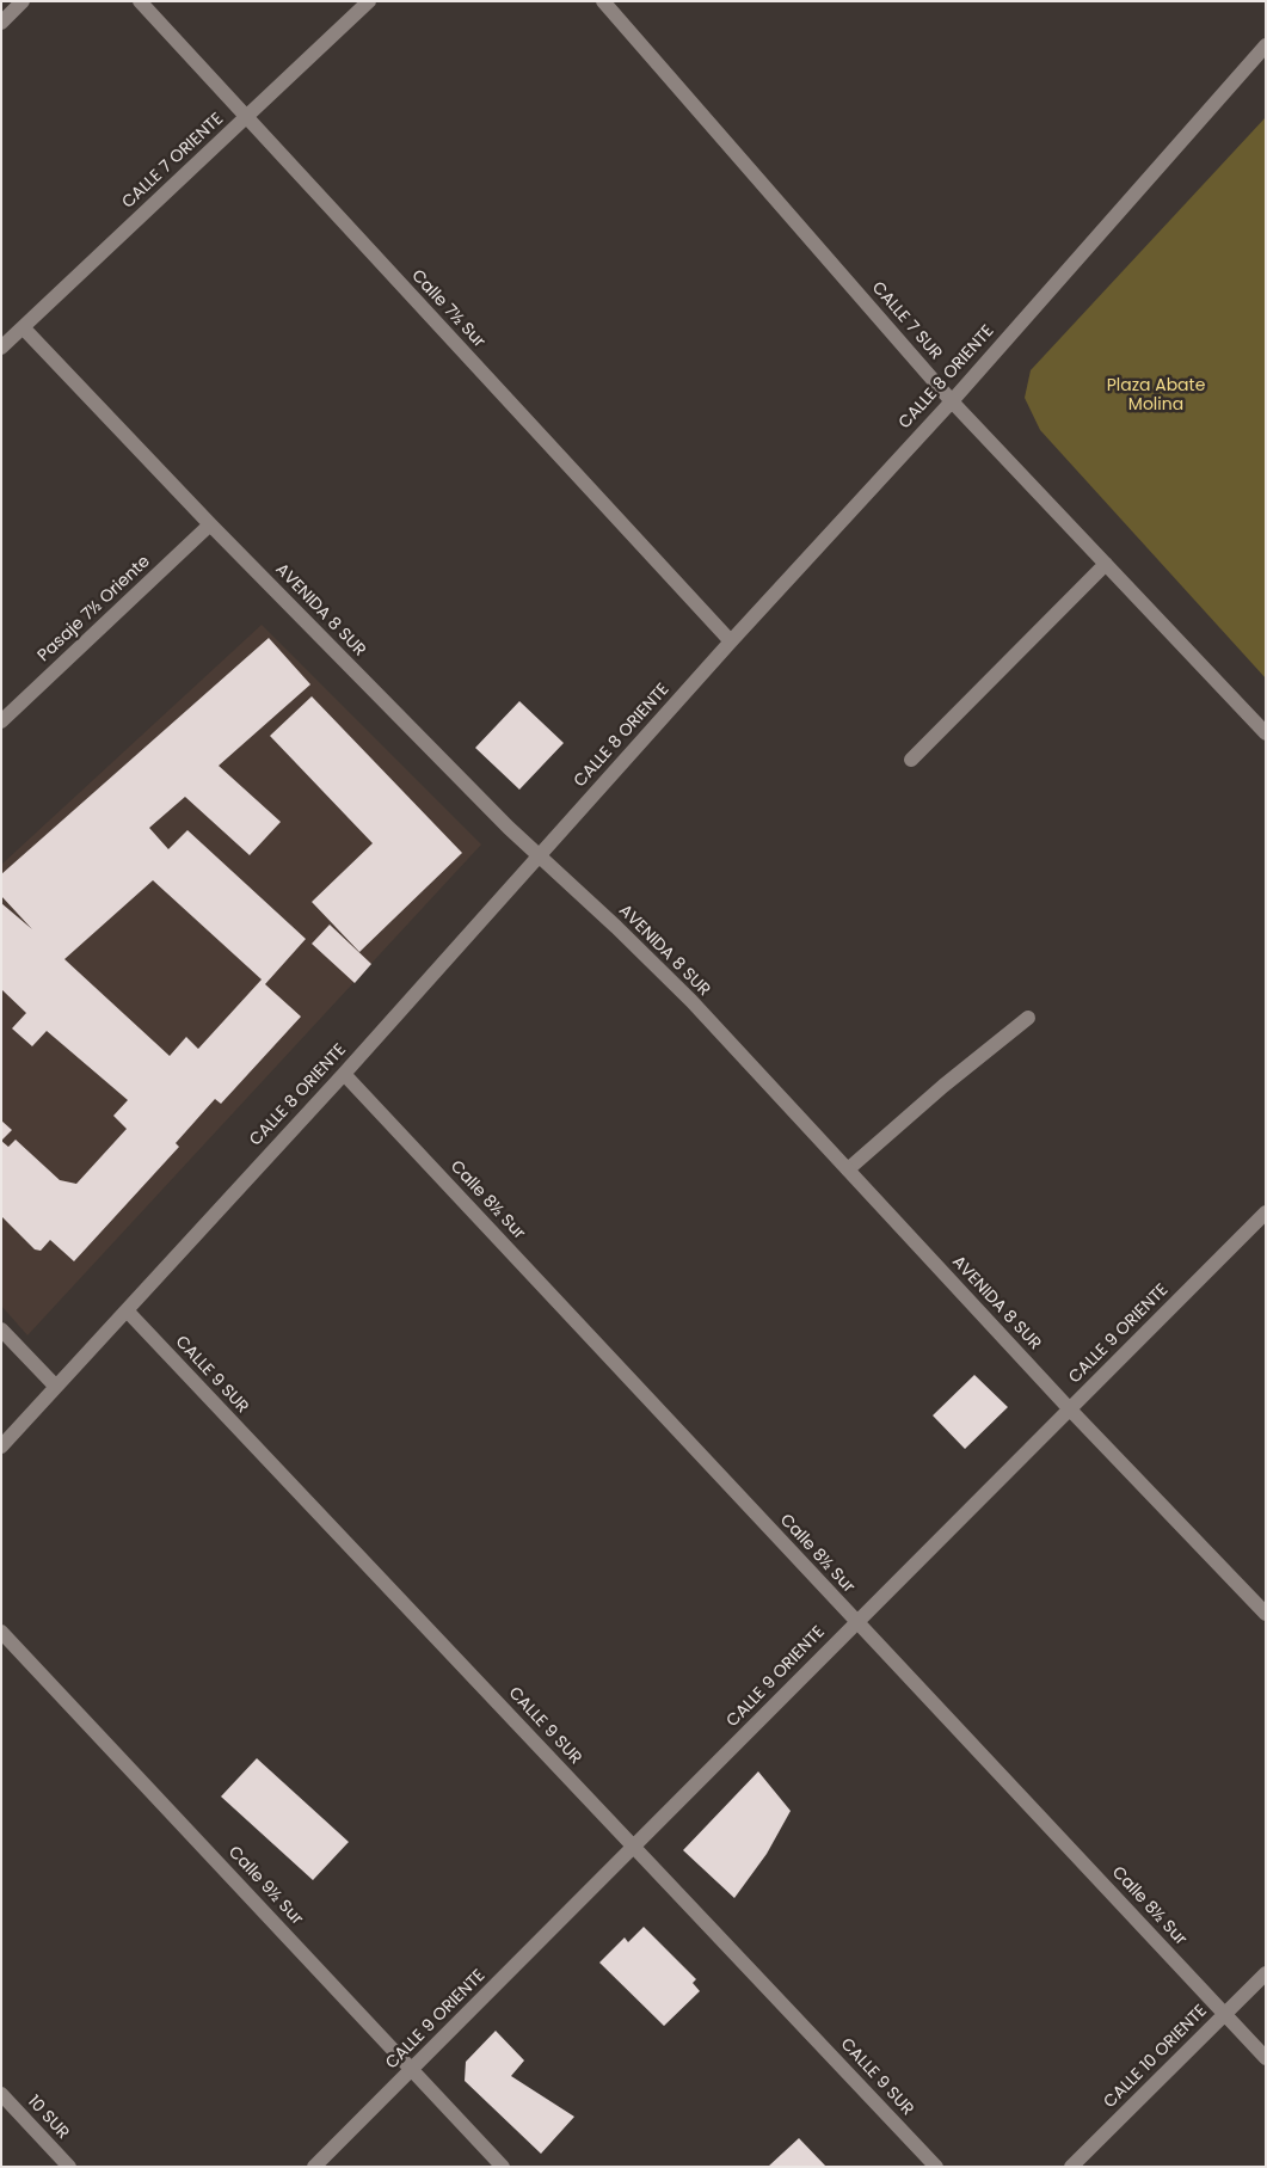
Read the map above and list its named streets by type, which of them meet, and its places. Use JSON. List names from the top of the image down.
{
  "streets": {
    "street": [
      "CALLE 7 ORIENTE",
      "Calle 7½ Sur",
      "CALLE 7 SUR",
      "CALLE 8 ORIENTE",
      "Pasaje 7½ Oriente",
      "AVENIDA 8 SUR",
      "Calle 8½ Sur",
      "CALLE 9 ORIENTE",
      "CALLE 9 SUR",
      "Calle 9½ Sur",
      "CALLE 10 ORIENTE",
      "10 SUR"
    ]
  },
  "crossings": [
    ["CALLE 7 ORIENTE", "Calle 7½ Sur"],
    ["CALLE 7 ORIENTE", "AVENIDA 8 SUR"],
    ["Calle 7½ Sur", "CALLE 8 ORIENTE"],
    ["CALLE 7 SUR", "CALLE 8 ORIENTE"],
    ["CALLE 8 ORIENTE", "AVENIDA 8 SUR"],
    ["CALLE 8 ORIENTE", "Calle 8½ Sur"],
    ["CALLE 8 ORIENTE", "CALLE 9 SUR"],
    ["Pasaje 7½ Oriente", "AVENIDA 8 SUR"],
    ["AVENIDA 8 SUR", "CALLE 9 ORIENTE"],
    ["Calle 8½ Sur", "CALLE 9 ORIENTE"],
    ["Calle 8½ Sur", "CALLE 10 ORIENTE"],
    ["CALLE 9 ORIENTE", "CALLE 9 SUR"],
    ["CALLE 9 ORIENTE", "Calle 9½ Sur"]
  ],
  "parks": ["Plaza Abate Molina"]
}
